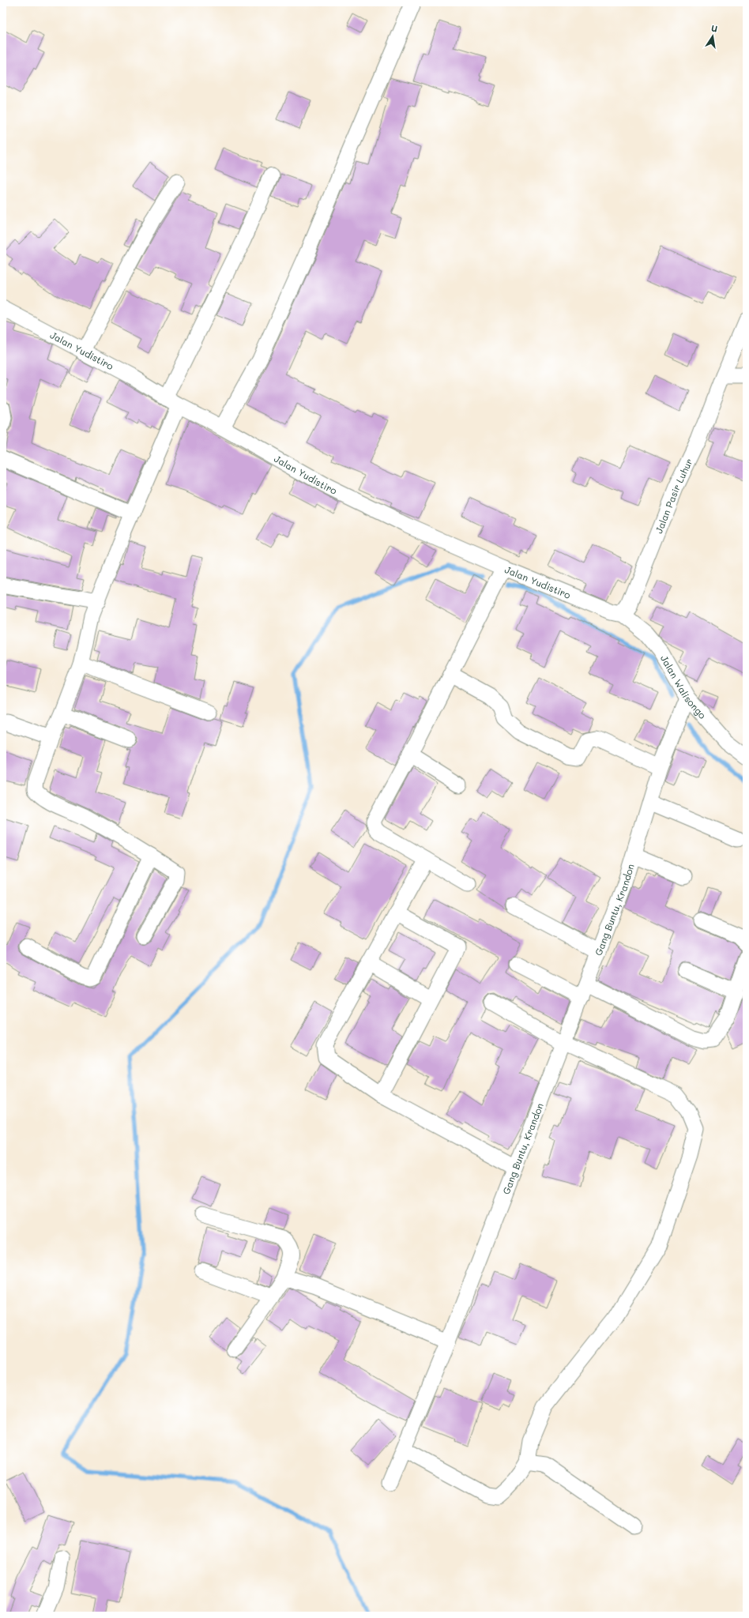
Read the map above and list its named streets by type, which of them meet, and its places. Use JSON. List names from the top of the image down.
{
  "streets": {
    "street": [
      "Jalan Yudistiro",
      "Jalan Pasir Luhur",
      "Jalan Walisongo",
      "Gang Buntu, Krandon"
    ]
  },
  "crossings": [
    ["Jalan Yudistiro", "Jalan Pasir Luhur"],
    ["Jalan Yudistiro", "Jalan Walisongo"],
    ["Jalan Pasir Luhur", "Jalan Walisongo"],
    ["Jalan Walisongo", "Gang Buntu, Krandon"]
  ],
  "north": "top"
}
